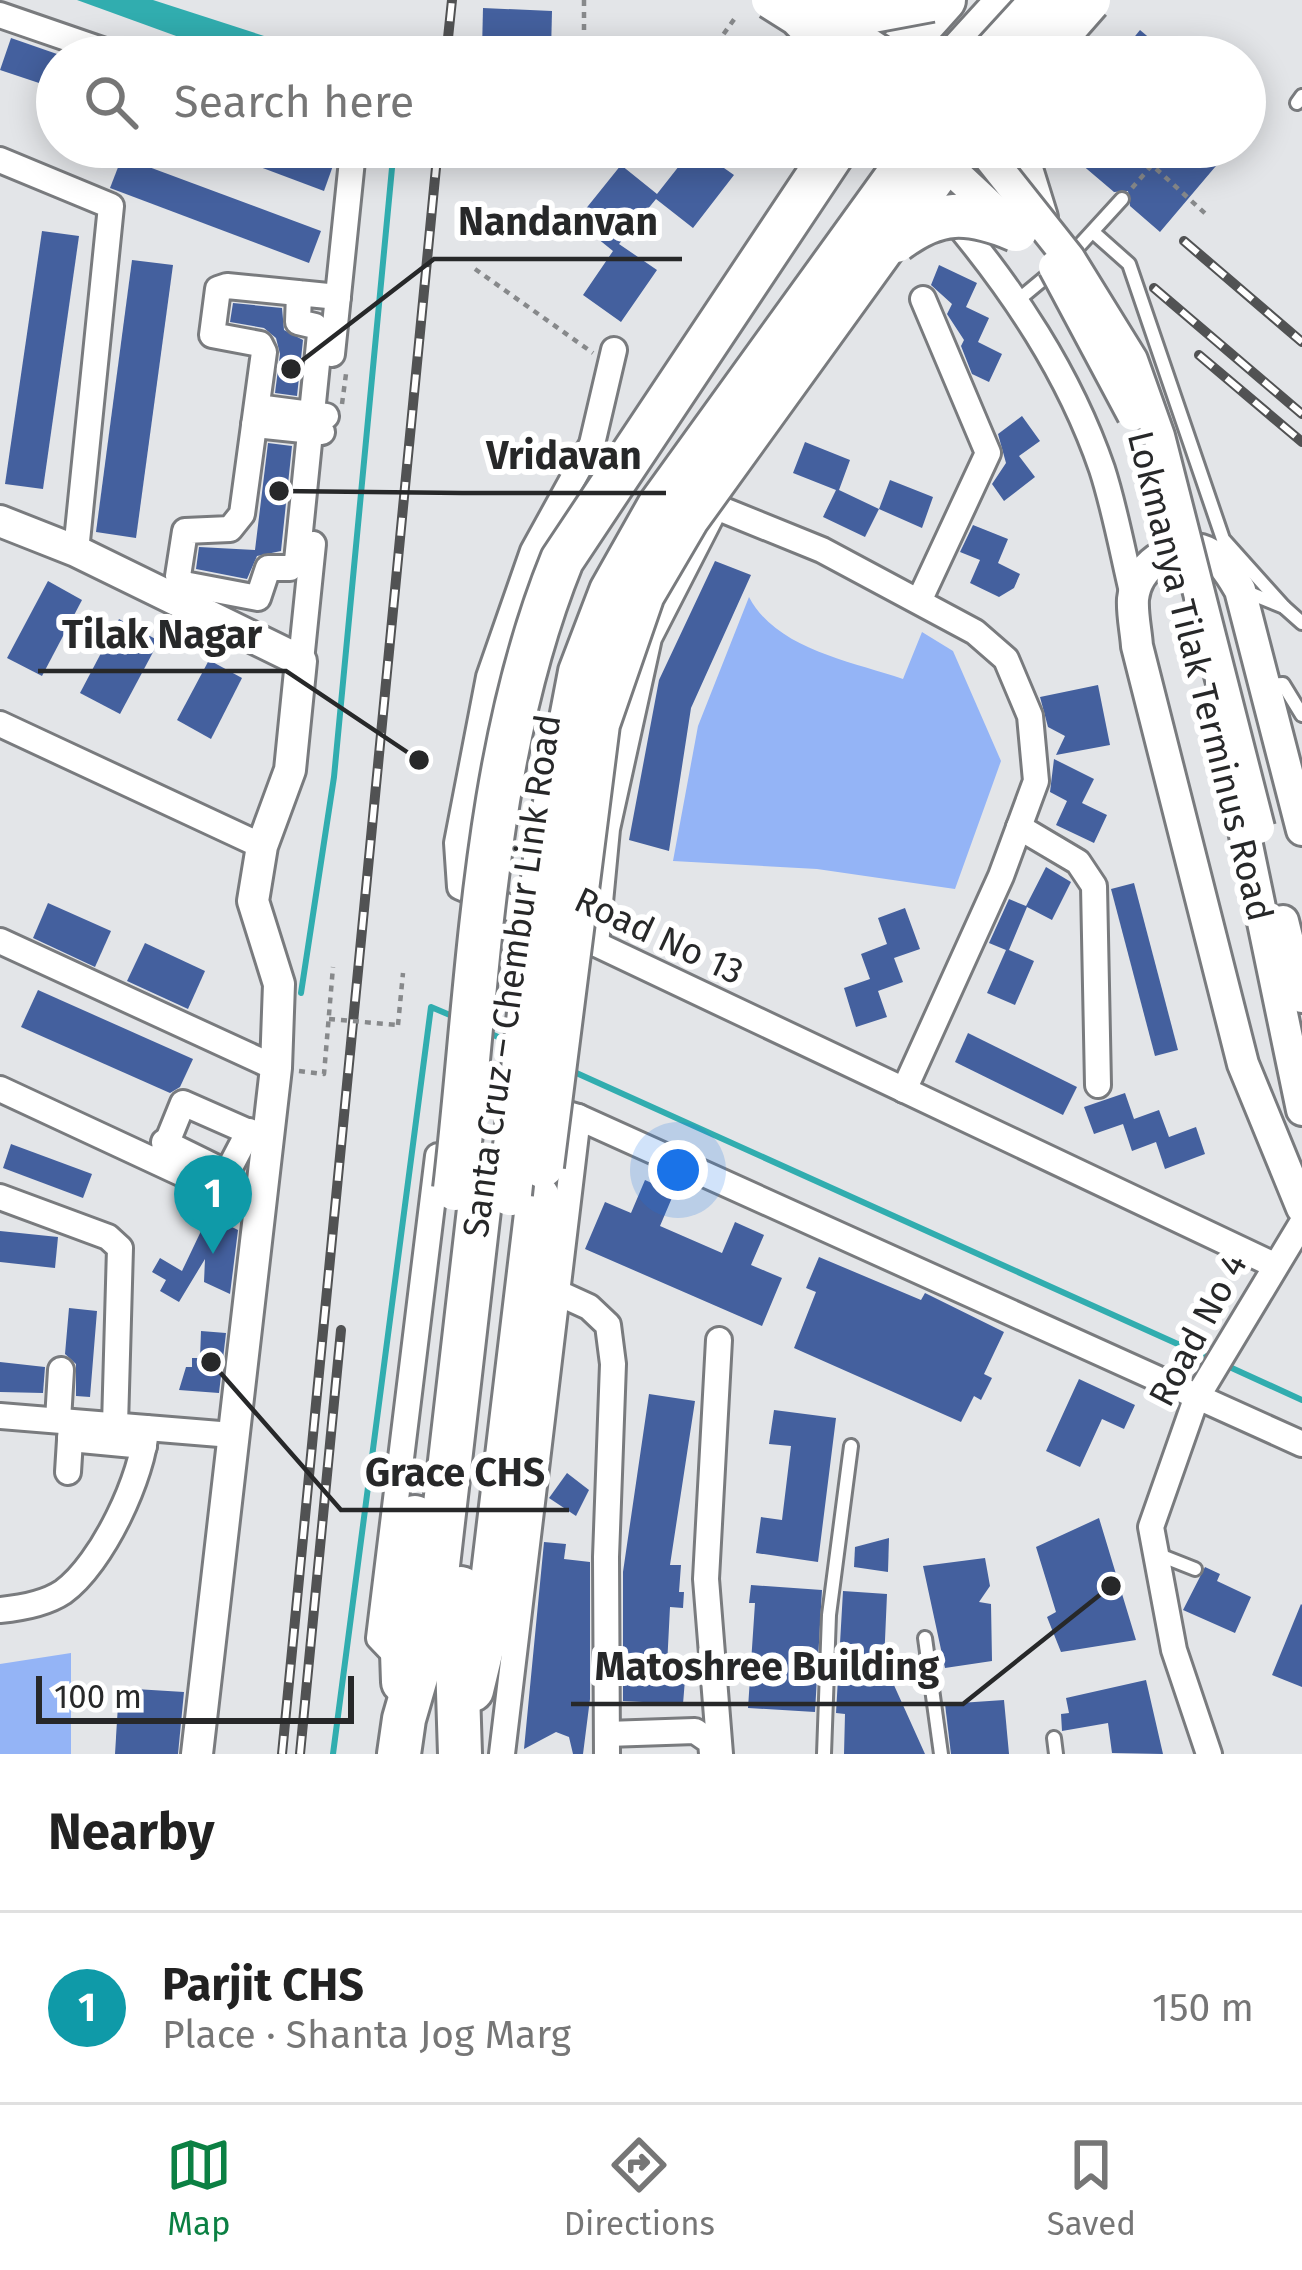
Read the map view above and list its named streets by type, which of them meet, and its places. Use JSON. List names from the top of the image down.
{
  "streets": {
    "highway": ["Santa Cruz – Chembur Link Road"],
    "street": ["Lokmanya Tilak Terminus Road", "Road No 13", "Road No 4"]
  },
  "crossings": [
    ["Road No 13", "Road No 4"]
  ],
  "places": [
    "Nandanvan",
    "Vridavan",
    "Tilak Nagar",
    "Grace CHS",
    "Matoshree Building"
  ],
  "scale_bar": "100 m",
  "page": {
    "search": "Search here",
    "pins": "1",
    "scale": "100 m",
    "heading": "Nearby",
    "list": [
      {
        "mark": "1",
        "name": "Parjit CHS",
        "note": "Place · Shanta Jog Marg",
        "value": "150 m"
      }
    ],
    "nav": ["Map", "Directions", "Saved"]
  }
}
